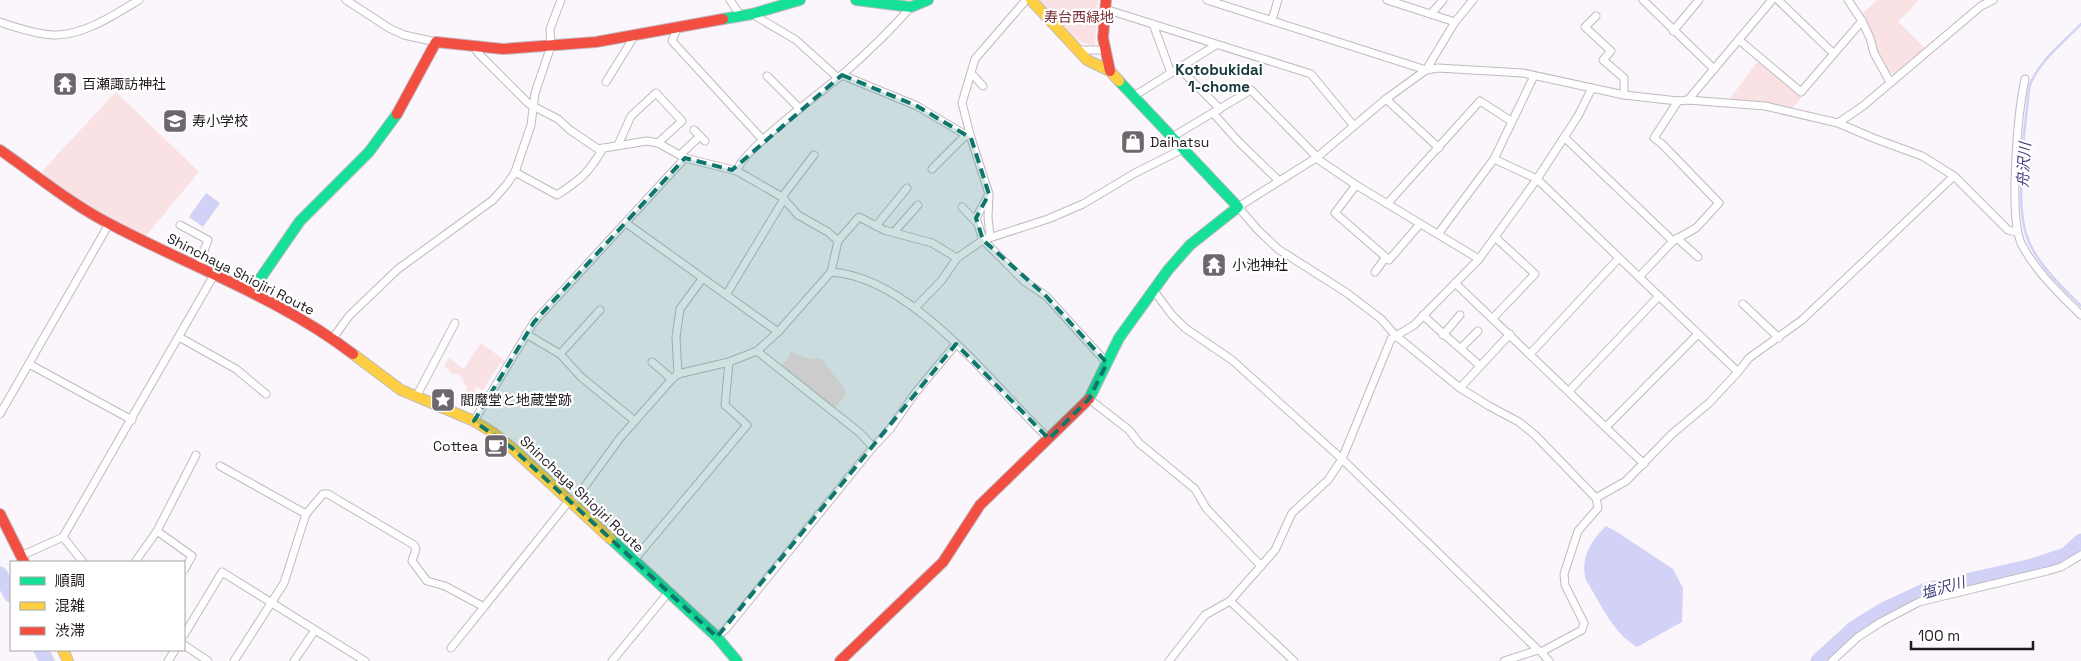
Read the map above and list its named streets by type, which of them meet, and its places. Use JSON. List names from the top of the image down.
{
  "streets": {
    "street": ["Shinchaya Shiojiri Route"]
  },
  "districts": ["Kotobukidai 1-chome"],
  "water": ["舟沢川", "塩沢川"],
  "parks": ["寿台西緑地"],
  "places": {
    "temple": ["百瀬諏訪神社", "小池神社"],
    "school or university": ["寿小学校"],
    "shop": ["Daihatsu"],
    "place": ["閻魔堂と地蔵堂跡"],
    "cafe": ["Cottea"]
  },
  "legend": ["順調", "混雑", "渋滞"],
  "scale_bar": "100 m"
}
